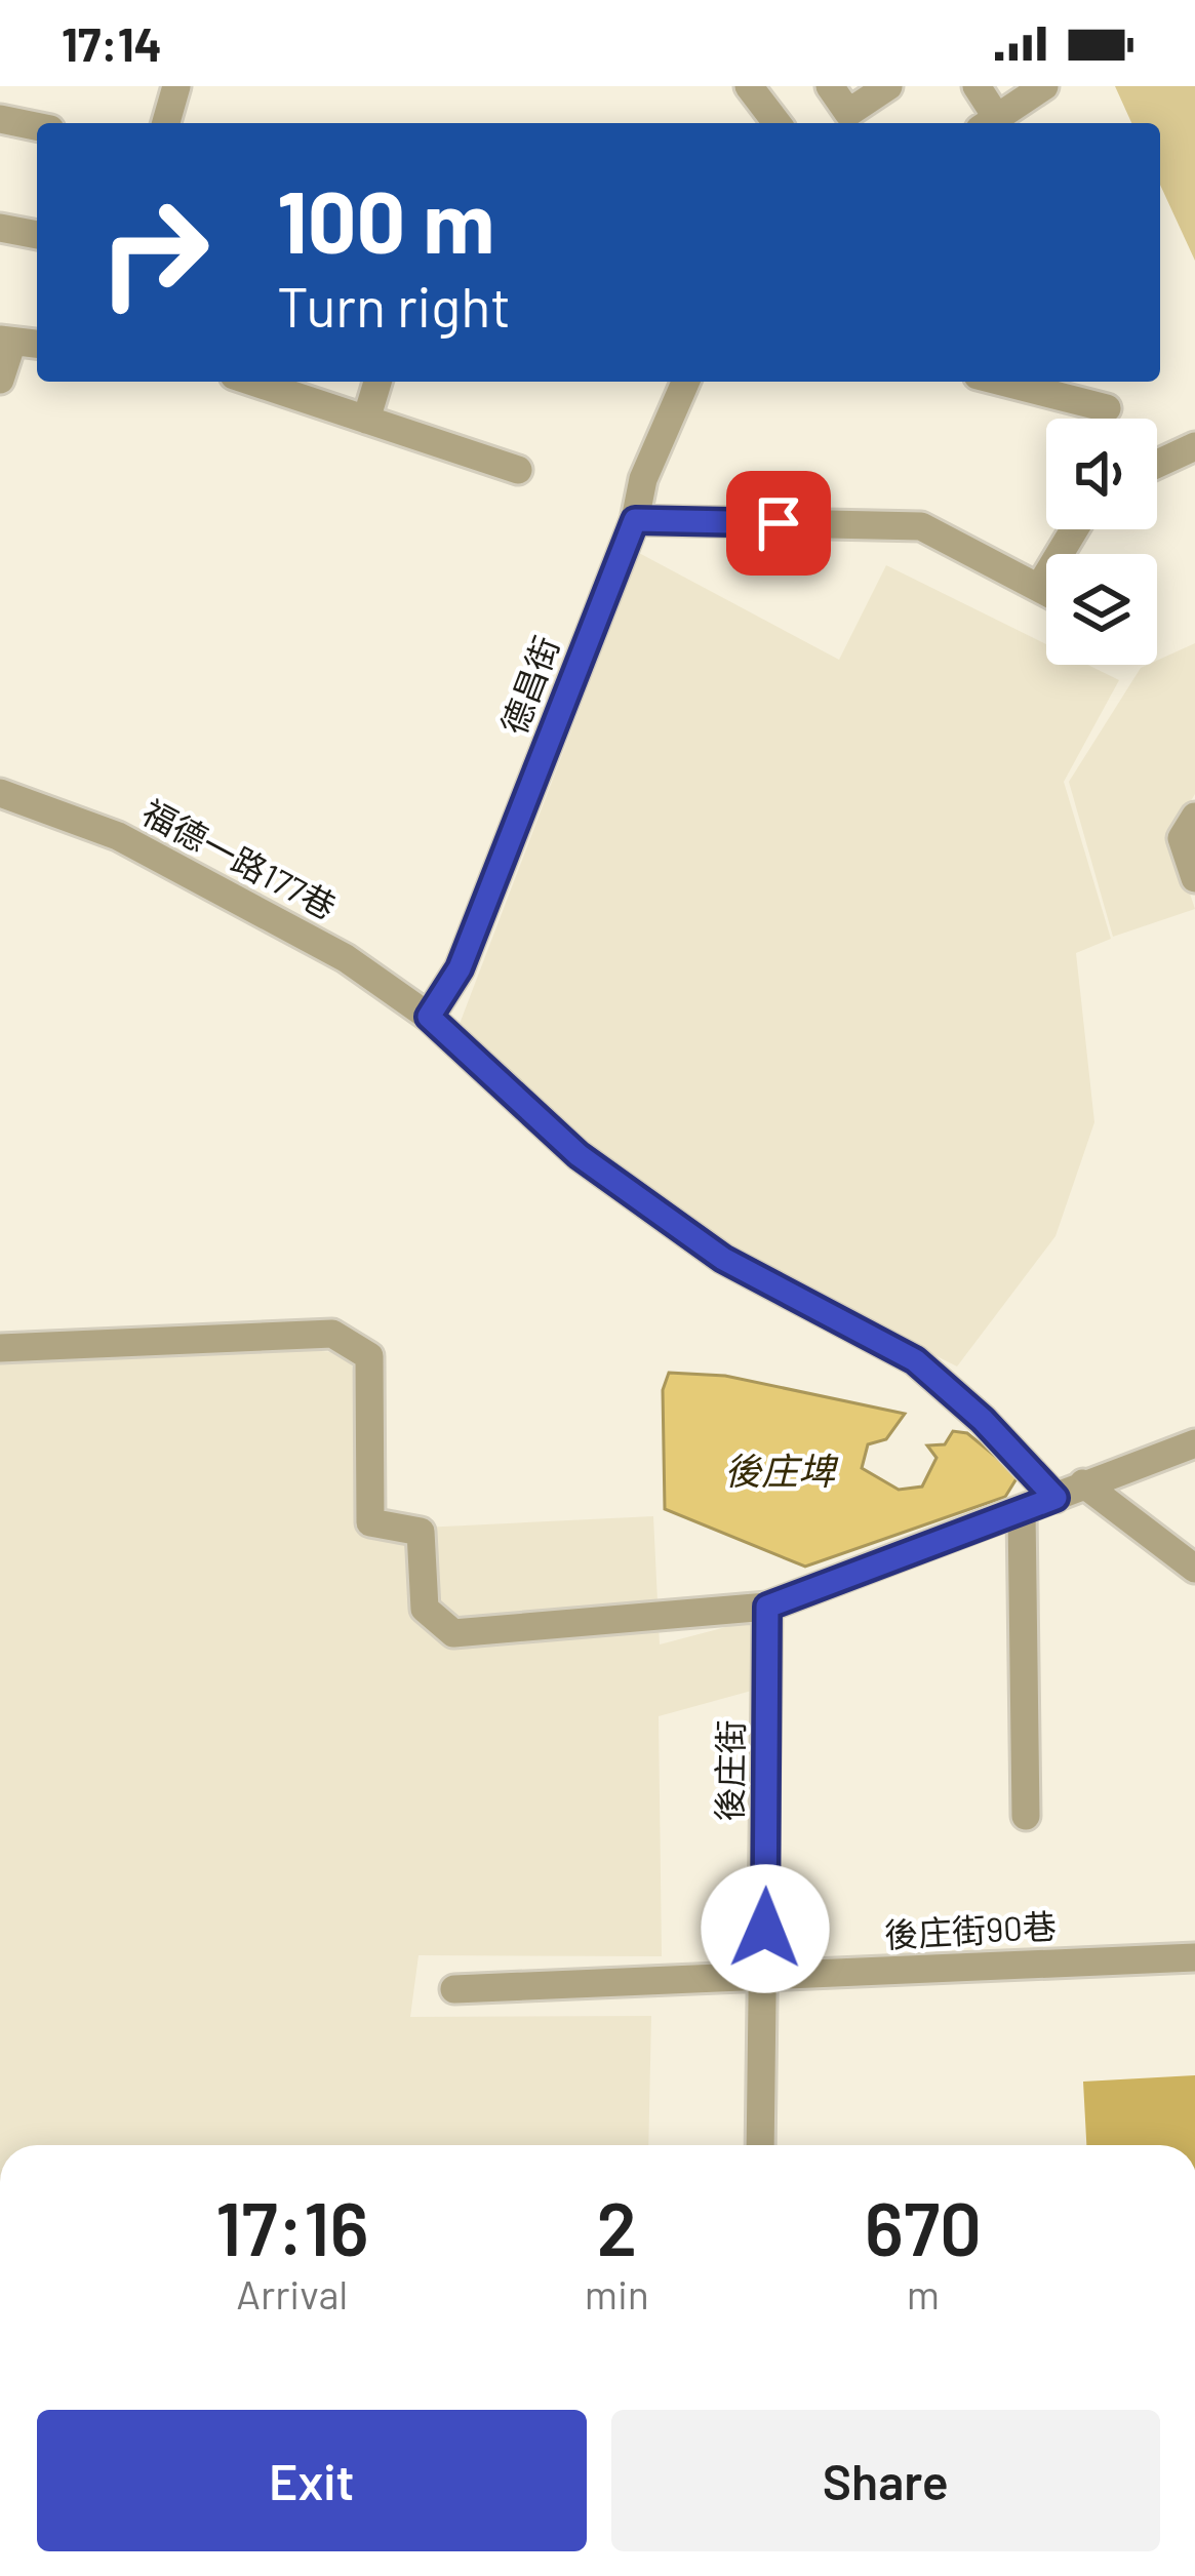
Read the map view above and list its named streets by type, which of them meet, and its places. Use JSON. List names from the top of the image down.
{
  "streets": {
    "street": [
      "德昌街",
      "福德一路177巷",
      "後庄街",
      "後庄街90巷"
    ]
  },
  "crossings": [
    ["德昌街", "福德一路177巷"],
    ["後庄街", "後庄街90巷"]
  ],
  "water": ["後庄埤"],
  "page": {
    "status": "17:14",
    "turn": ["100 m", "Turn right"],
    "eta": [
      "17:16",
      "Arrival",
      "2",
      "min",
      "670",
      "m"
    ],
    "buttons": ["Exit", "Share"]
  }
}
